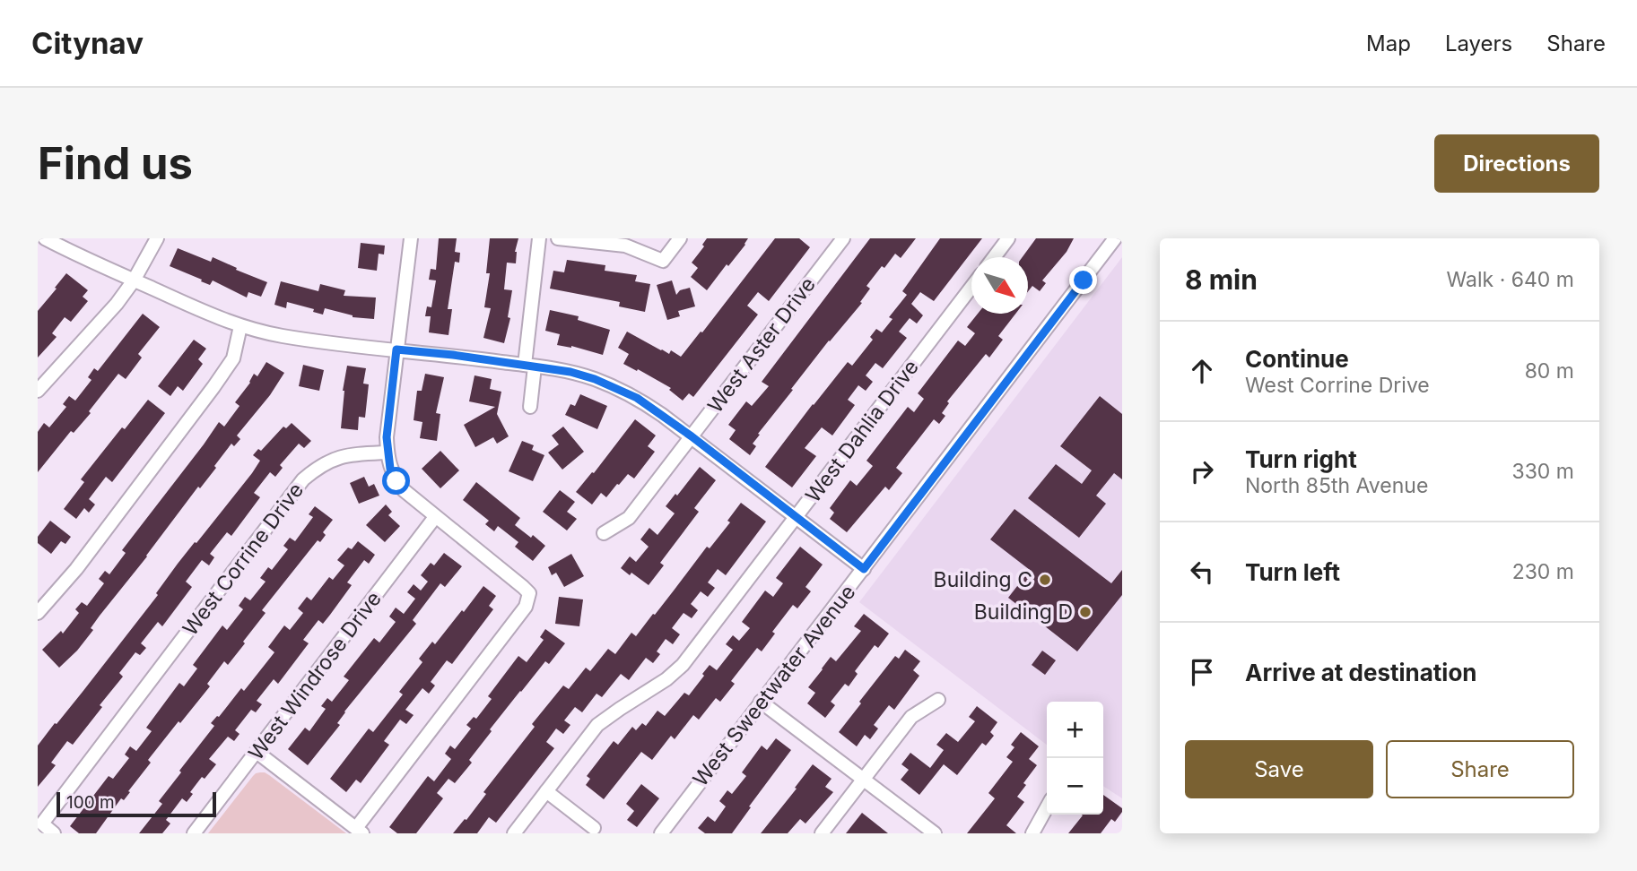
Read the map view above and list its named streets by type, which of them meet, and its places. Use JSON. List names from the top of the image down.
{
  "streets": {
    "street": [
      "West Aster Drive",
      "West Dahlia Drive",
      "West Corrine Drive",
      "West Windrose Drive",
      "West Sweetwater Avenue"
    ]
  },
  "places": ["Building C", "Building D"],
  "scale_bar": "100 m",
  "north": "bottom right",
  "page": {
    "header": "Citynav",
    "nav": ["Map", "Layers", "Share"],
    "buttons": [
      "Directions",
      ["Save", "Share"]
    ],
    "title": "Find us",
    "heading": ["8 min", "Walk · 640 m"],
    "list": [
      ["Continue", "West Corrine Drive", "80 m"],
      ["Turn right", "North 85th Avenue", "330 m"],
      ["Turn left", "230 m"],
      "Arrive at destination"
    ],
    "map_buttons": ["+", "−"],
    "scale": "100 m"
  }
}
